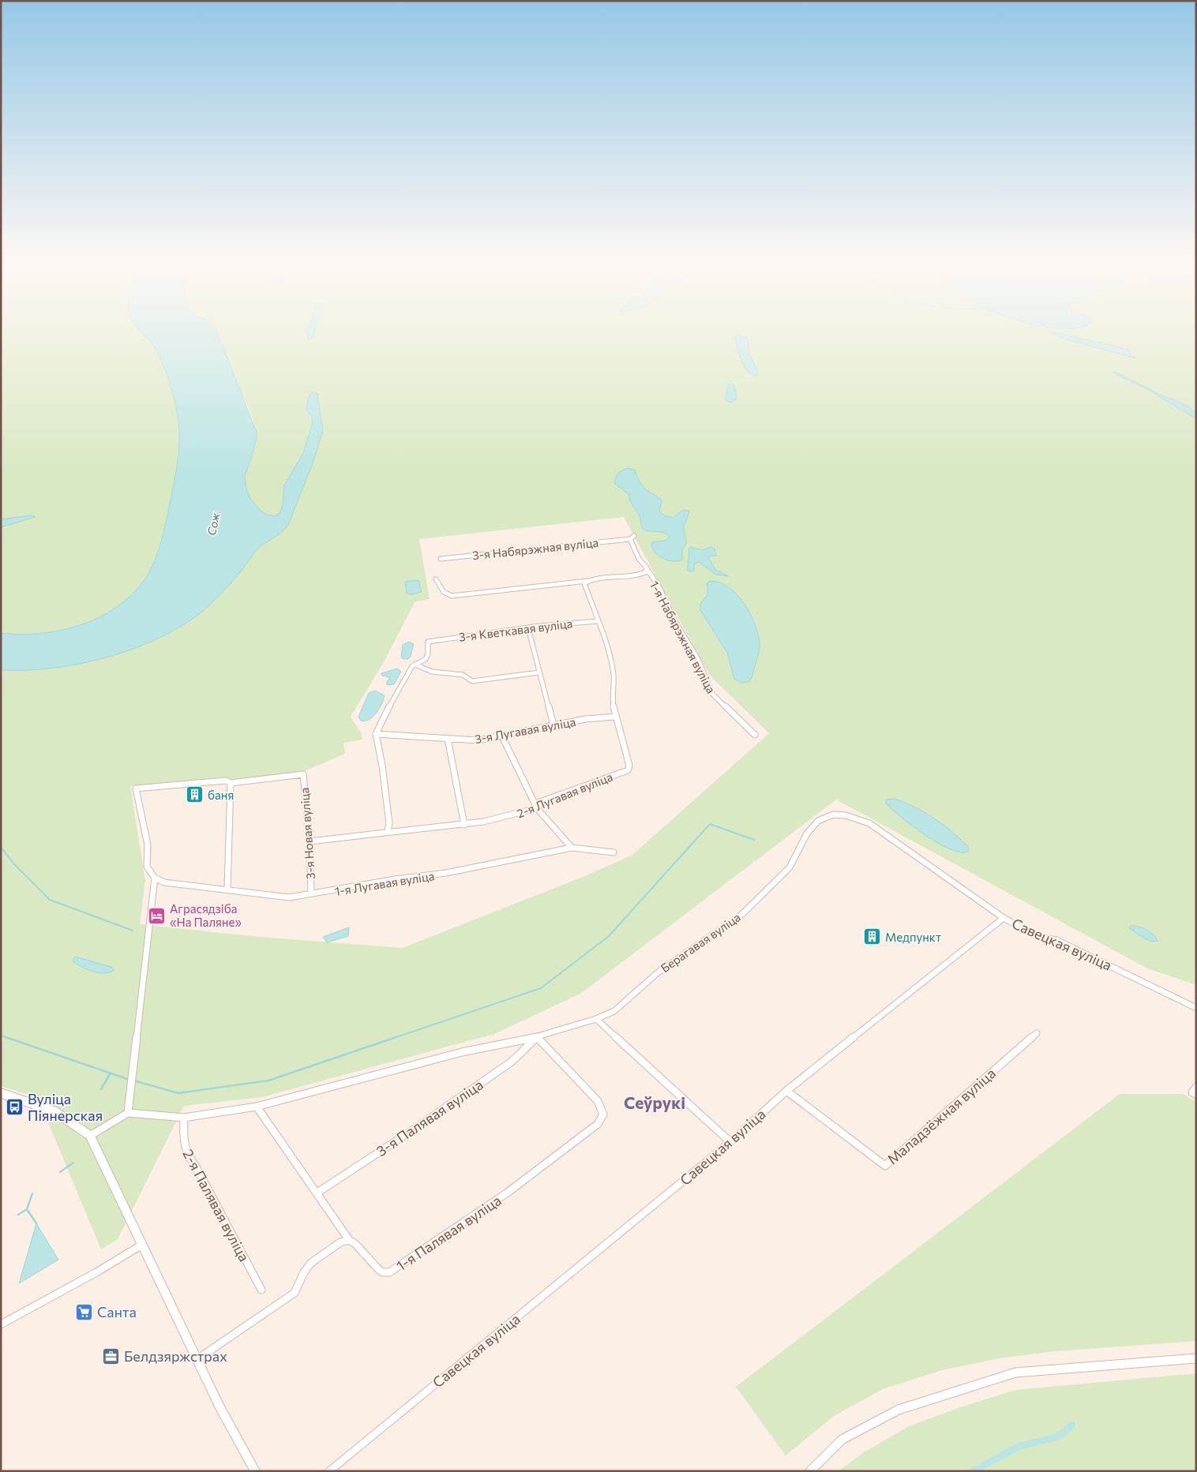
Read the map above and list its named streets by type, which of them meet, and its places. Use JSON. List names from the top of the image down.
{
  "streets": {
    "street": [
      "3-я Набярэжная вуліца",
      "3-я Кветкавая вуліца",
      "1-я Набярэжная вуліца",
      "3-я Лугавая вуліца",
      "2-я Лугавая вуліца",
      "3-я Новая вуліца",
      "1-я Лугавая вуліца",
      "Берагавая вуліца",
      "Савецкая вуліца",
      "Маладзёжная вуліца",
      "3-я Палявая вуліца",
      "2-я Палявая вуліца",
      "1-я Палявая вуліца"
    ]
  },
  "crossings": [
    ["3-я Кветкавая вуліца", "2-я Лугавая вуліца"],
    ["3-я Лугавая вуліца", "2-я Лугавая вуліца"],
    ["2-я Лугавая вуліца", "3-я Новая вуліца"],
    ["3-я Новая вуліца", "1-я Лугавая вуліца"],
    ["Берагавая вуліца", "Савецкая вуліца"],
    ["Берагавая вуліца", "3-я Палявая вуліца"],
    ["Берагавая вуліца", "2-я Палявая вуліца"],
    ["Берагавая вуліца", "1-я Палявая вуліца"],
    ["Савецкая вуліца", "Маладзёжная вуліца"],
    ["3-я Палявая вуліца", "1-я Палявая вуліца"]
  ],
  "districts": ["Сеўрукі"],
  "water": ["Сож"],
  "places": {
    "building": ["баня", "Медпункт"],
    "hotel": ["Аграсядзіба «На Паляне»"],
    "bus stop": ["Вуліца Піянерская"],
    "supermarket": ["Санта"],
    "office": ["Белдзяржстрах"]
  }
}
